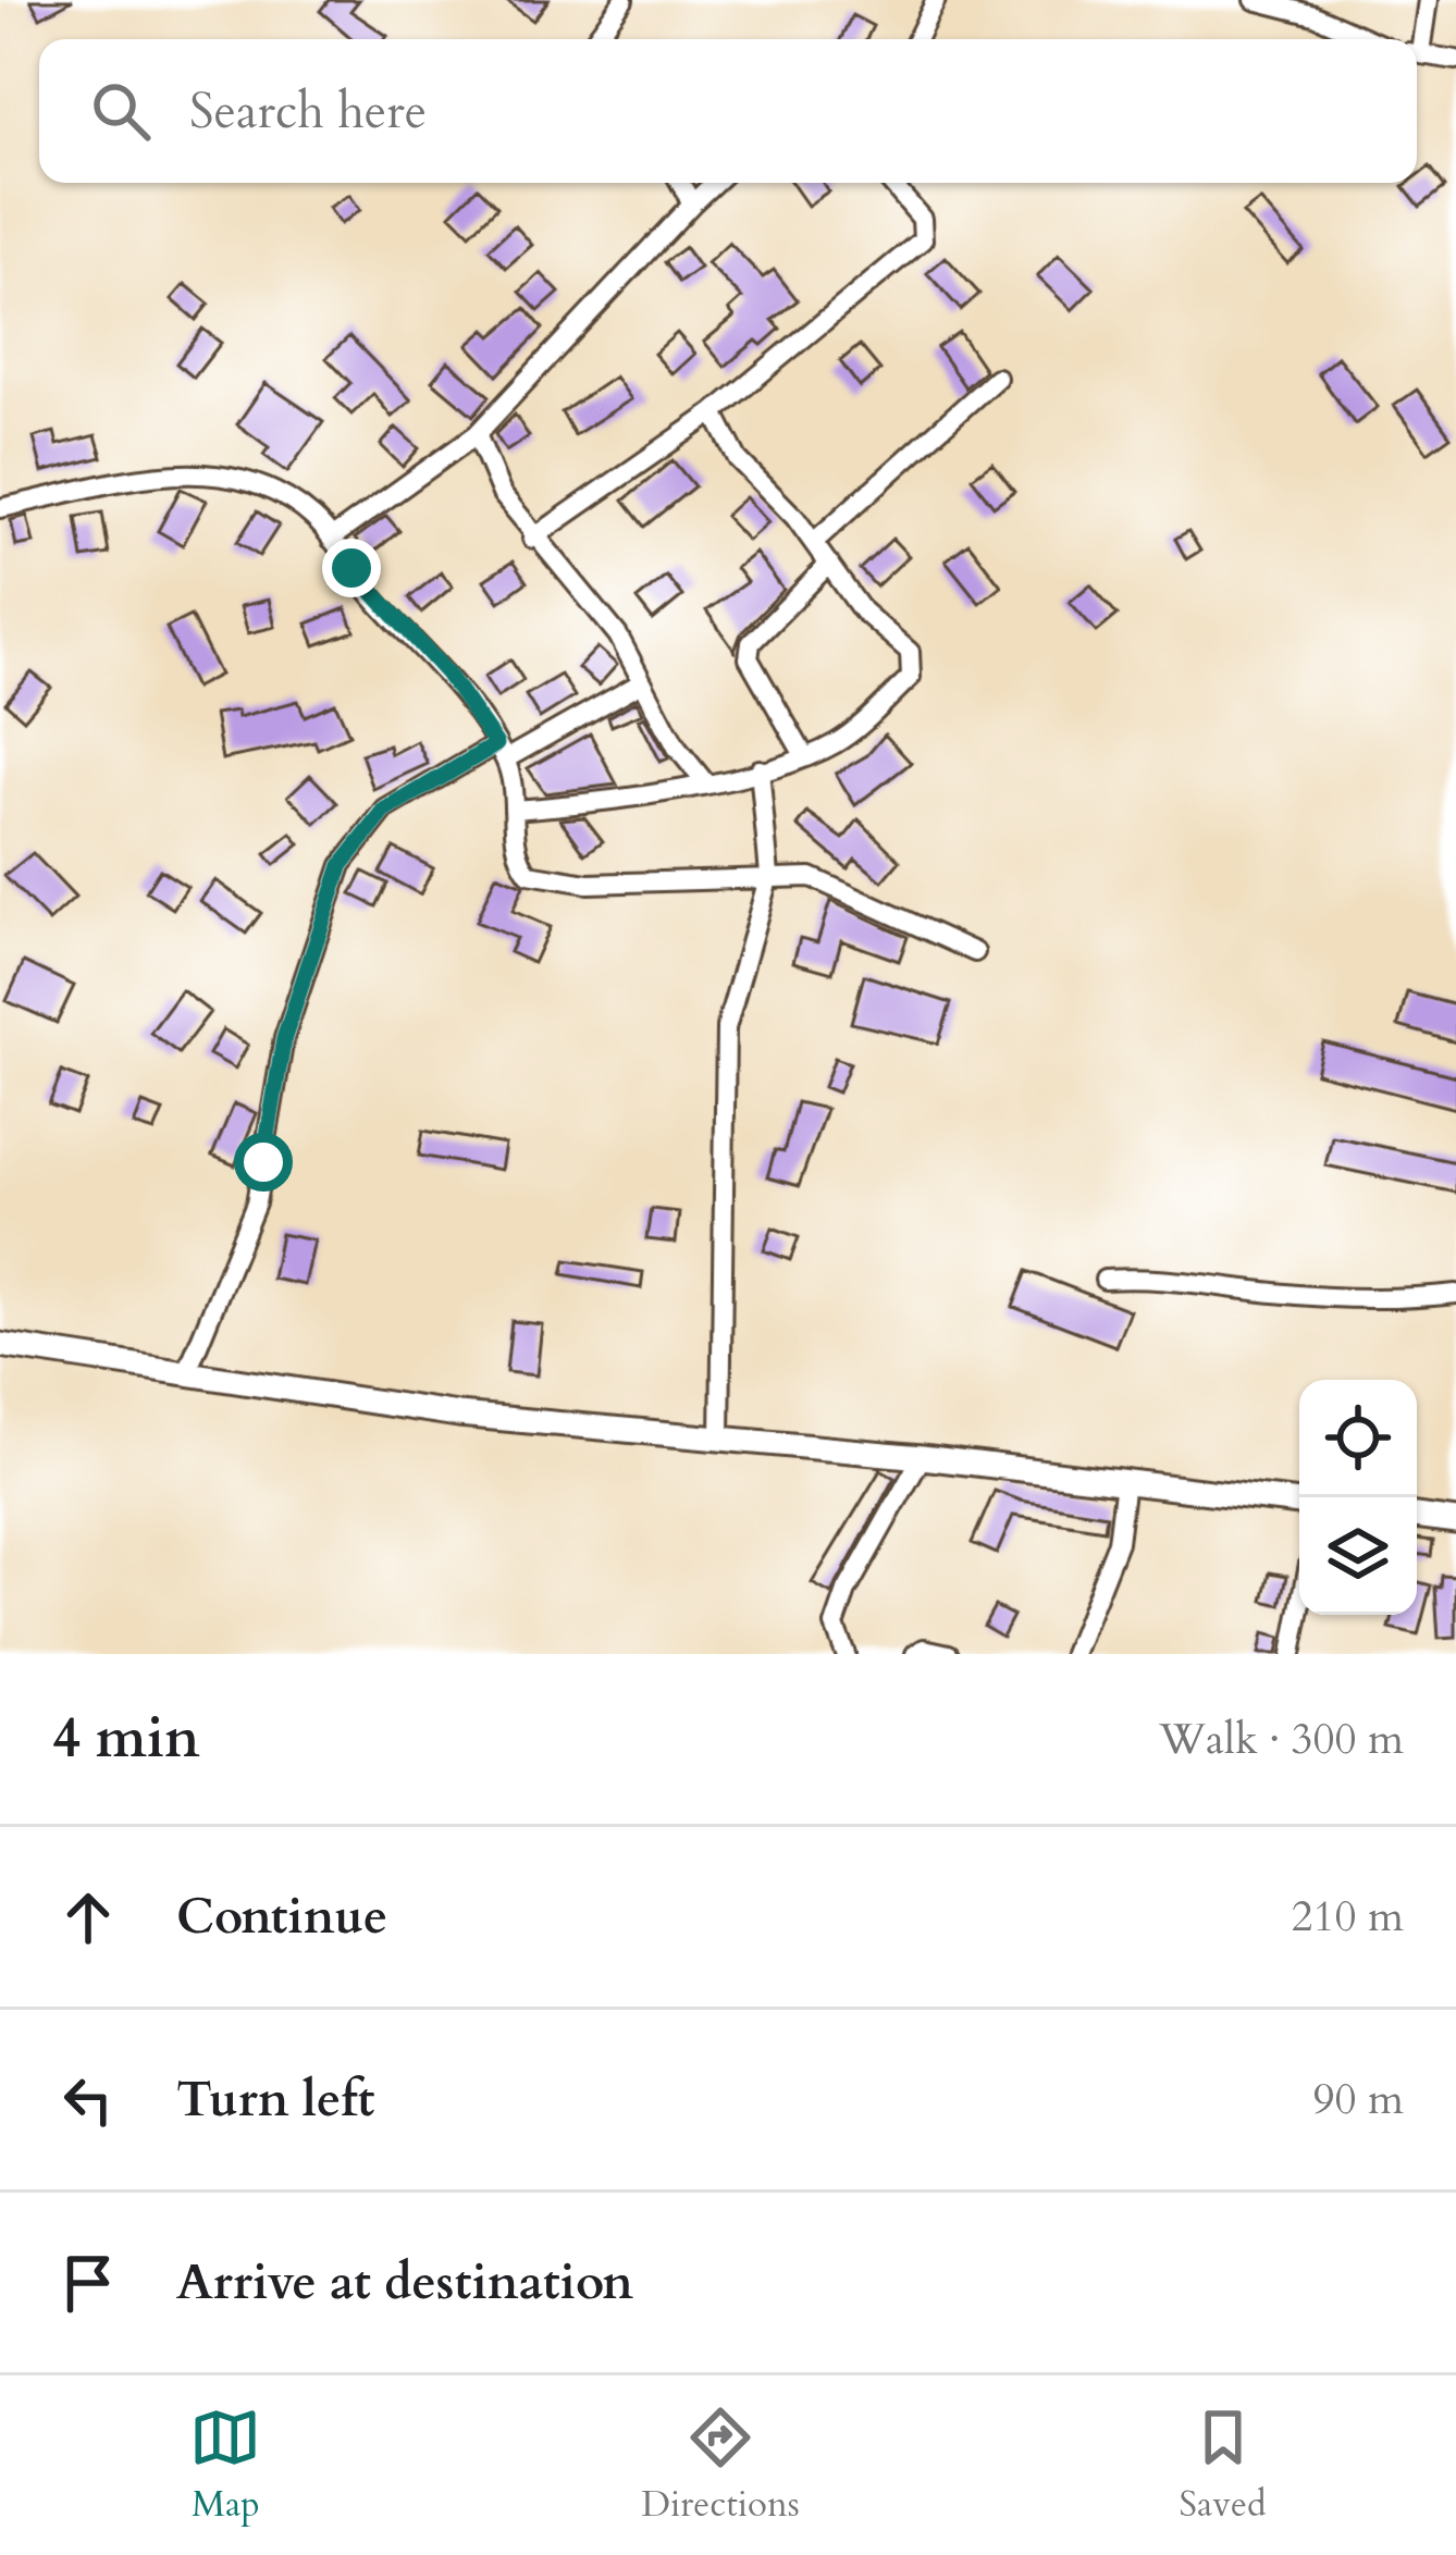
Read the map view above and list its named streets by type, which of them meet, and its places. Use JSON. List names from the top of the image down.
{
  "page": {
    "search": "Search here",
    "heading": ["4 min", "Walk · 300 m"],
    "list": [
      ["Continue", "210 m"],
      ["Turn left", "90 m"],
      "Arrive at destination"
    ],
    "nav": ["Map", "Directions", "Saved"]
  }
}
